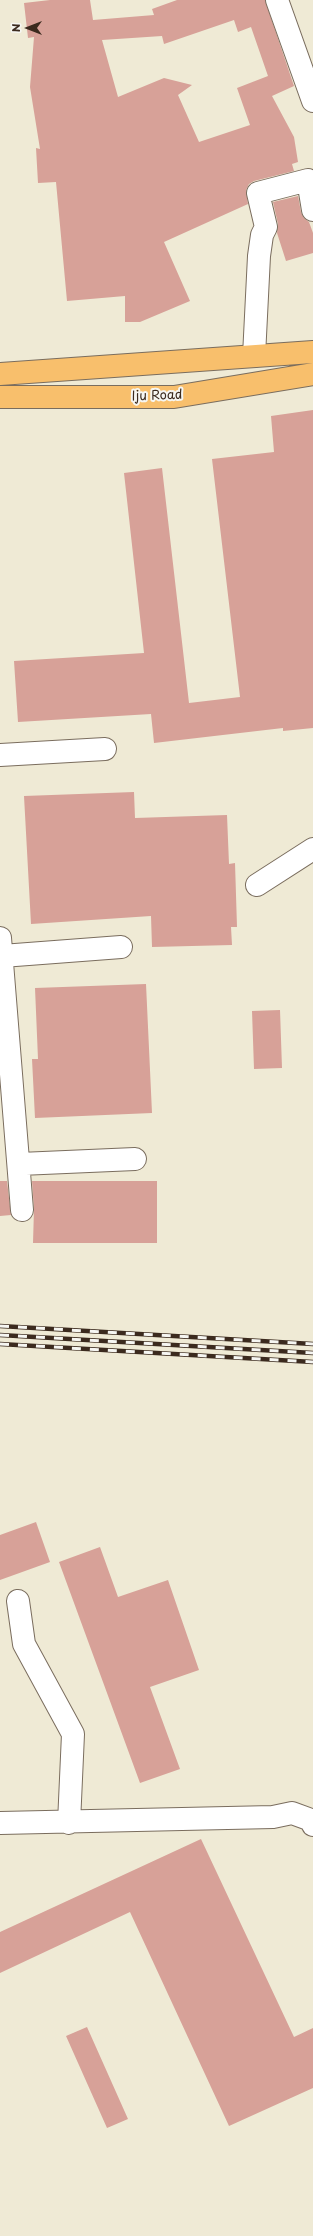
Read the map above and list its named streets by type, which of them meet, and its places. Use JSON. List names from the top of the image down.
{
  "streets": {
    "main road": ["Iju Road"]
  },
  "north": "left"
}
